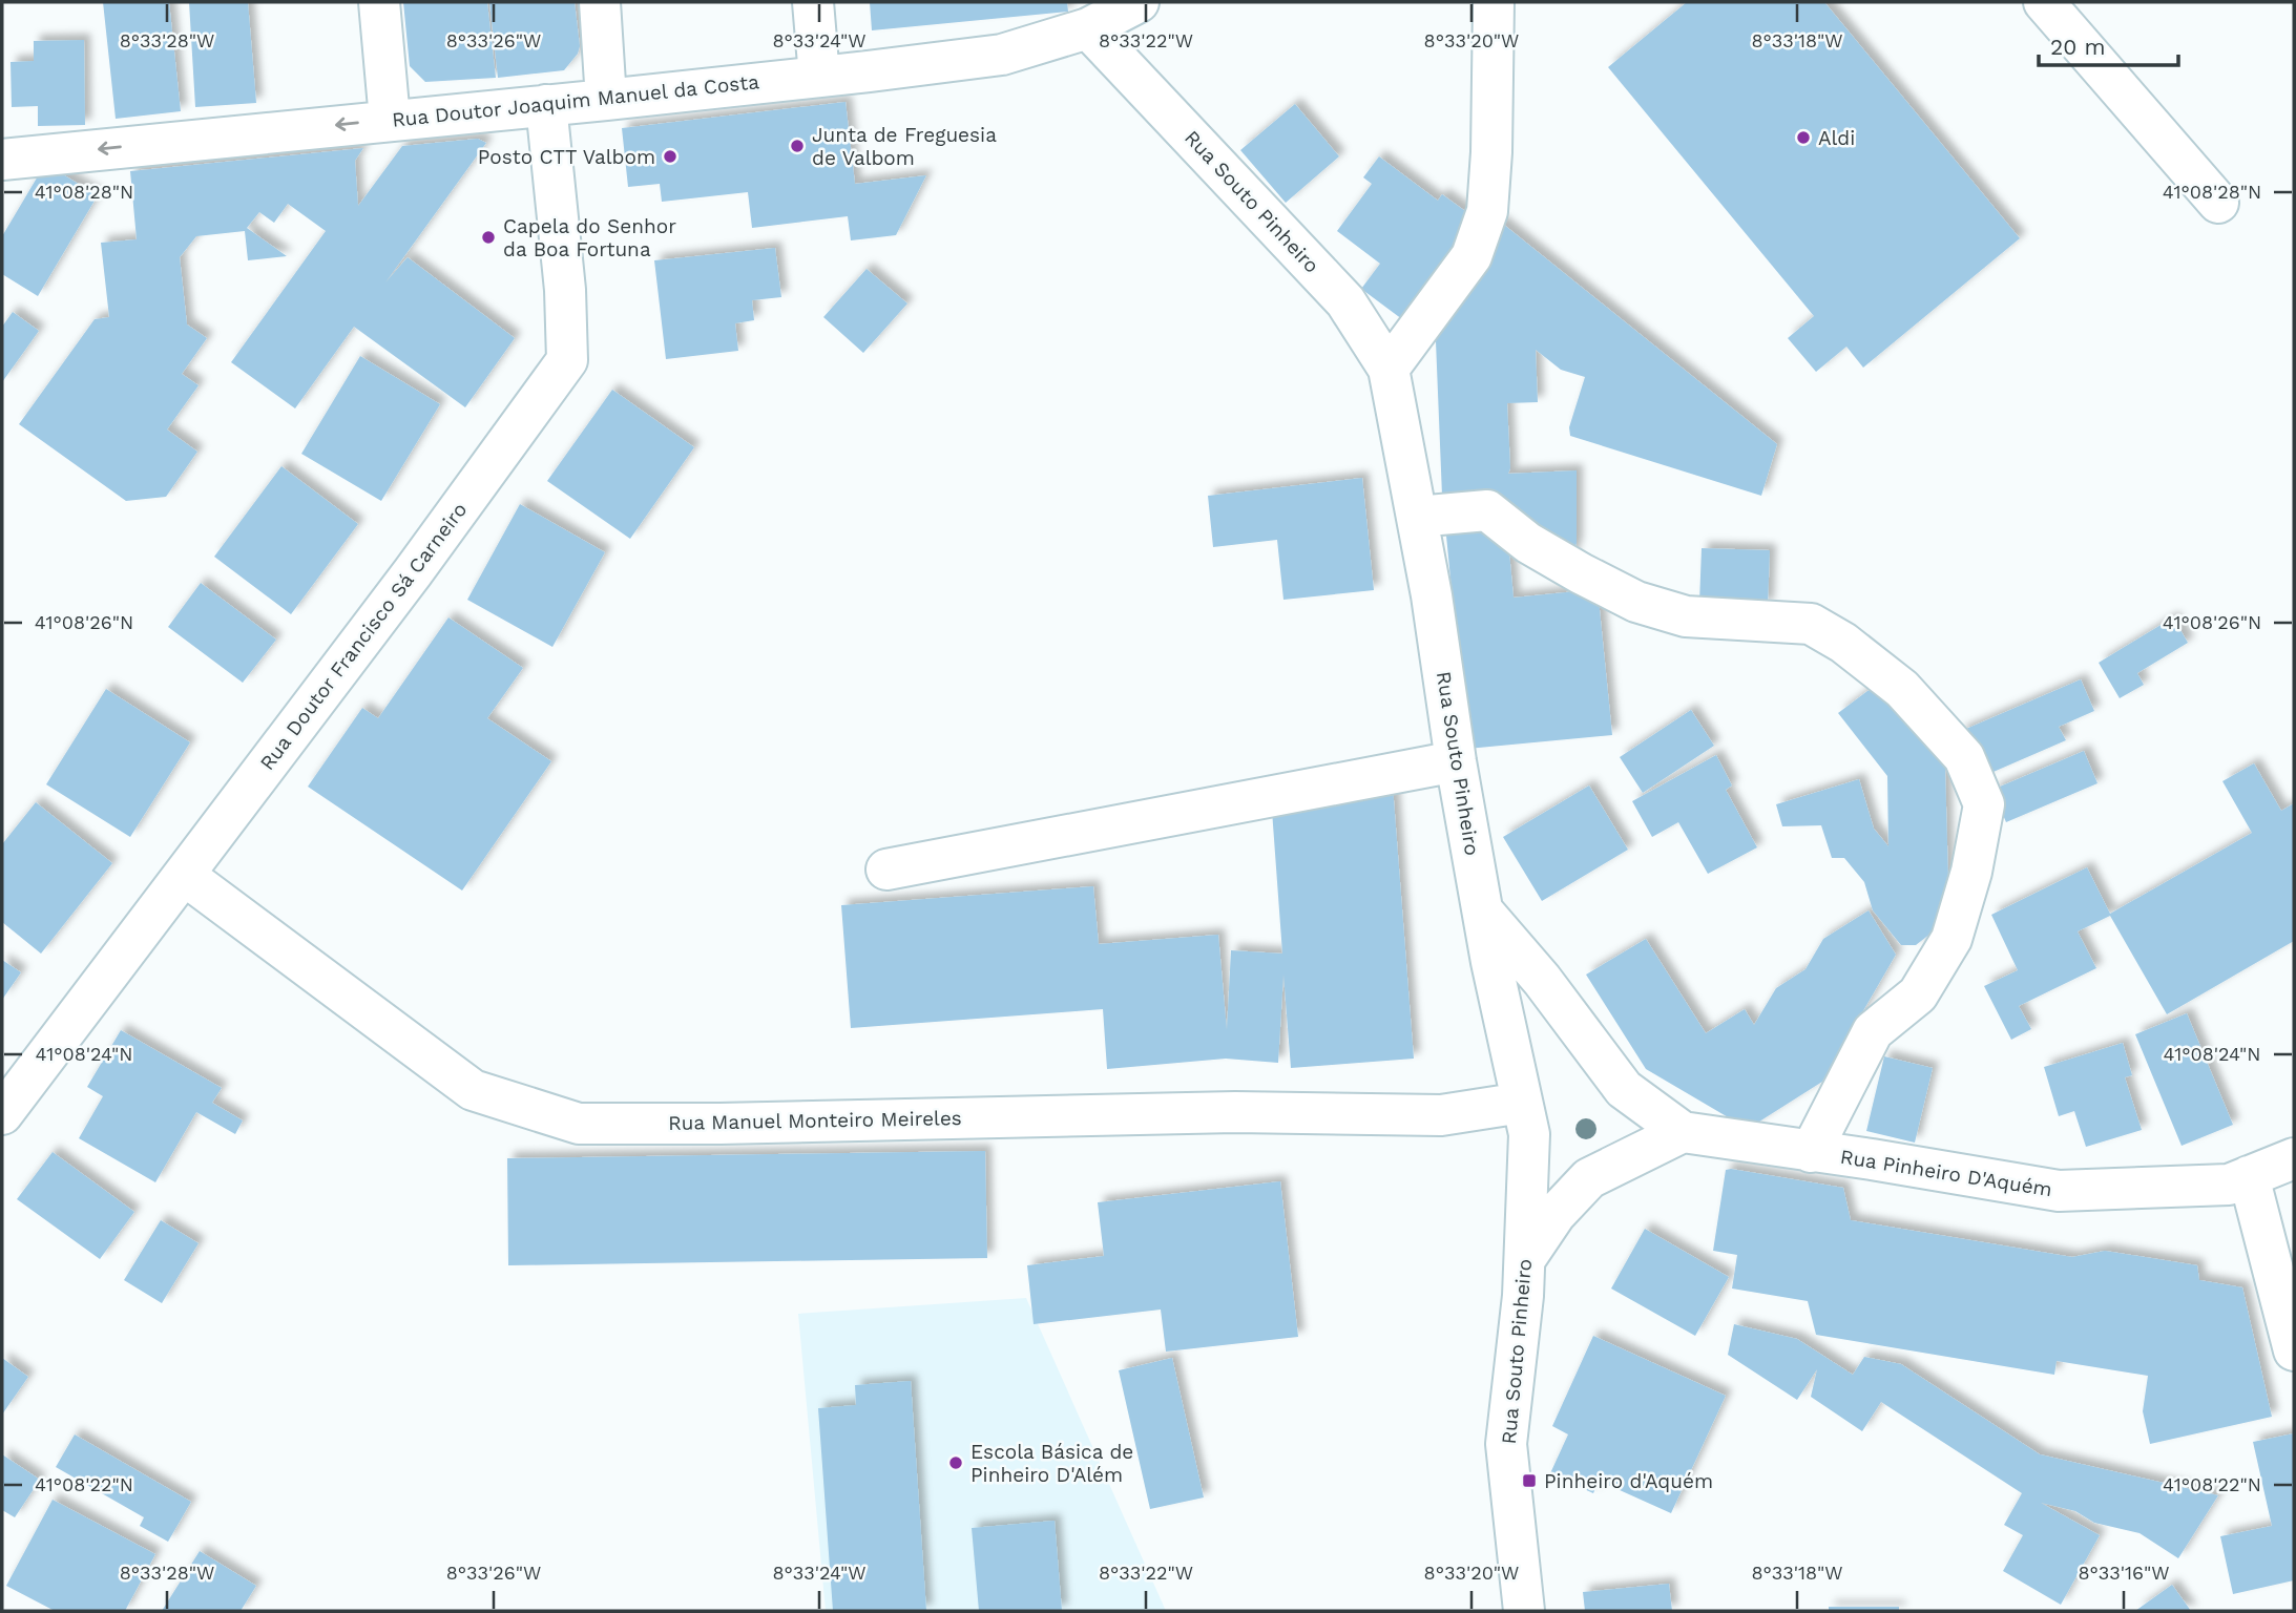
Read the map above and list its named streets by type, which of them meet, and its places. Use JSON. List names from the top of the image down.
{
  "streets": {
    "street": [
      "Rua Doutor Joaquim Manuel da Costa",
      "Rua Souto Pinheiro",
      "Rua Doutor Francisco Sá Carneiro",
      "Rua Manuel Monteiro Meireles",
      "Rua Pinheiro D'Aquém"
    ]
  },
  "crossings": [
    ["Rua Doutor Joaquim Manuel da Costa", "Rua Souto Pinheiro"],
    ["Rua Doutor Joaquim Manuel da Costa", "Rua Doutor Francisco Sá Carneiro"],
    ["Rua Souto Pinheiro", "Rua Manuel Monteiro Meireles"],
    ["Rua Souto Pinheiro", "Rua Pinheiro D'Aquém"],
    ["Rua Doutor Francisco Sá Carneiro", "Rua Manuel Monteiro Meireles"]
  ],
  "places": {
    "other": [
      "Aldi",
      "Junta de Freguesia de Valbom",
      "Posto CTT Valbom",
      "Capela do Senhor da Boa Fortuna",
      "Escola Básica de Pinheiro D'Além"
    ],
    "transit": ["Pinheiro d'Aquém"]
  },
  "scale_bar": "20 m",
  "coordinates": [
    "8°33'28\"W",
    "8°33'26\"W",
    "8°33'24\"W",
    "8°33'22\"W",
    "8°33'20\"W",
    "8°33'18\"W",
    "41°08'28\"N",
    "41°08'26\"N",
    "41°08'24\"N",
    "41°08'22\"N",
    "8°33'16\"W"
  ]
}
